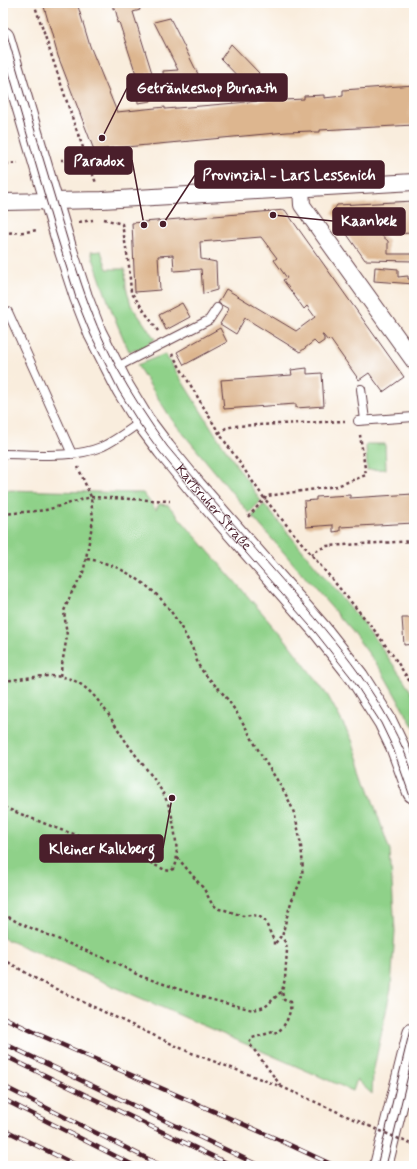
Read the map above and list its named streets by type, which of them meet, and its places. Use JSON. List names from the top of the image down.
{
  "streets": {
    "street": ["Karlsruher Straße"]
  },
  "places": [
    "Getränkeshop Burnath",
    "Kaanbek",
    "Provinzial - Lars Lessenich",
    "Paradox",
    "Kleiner Kalkberg"
  ]
}
